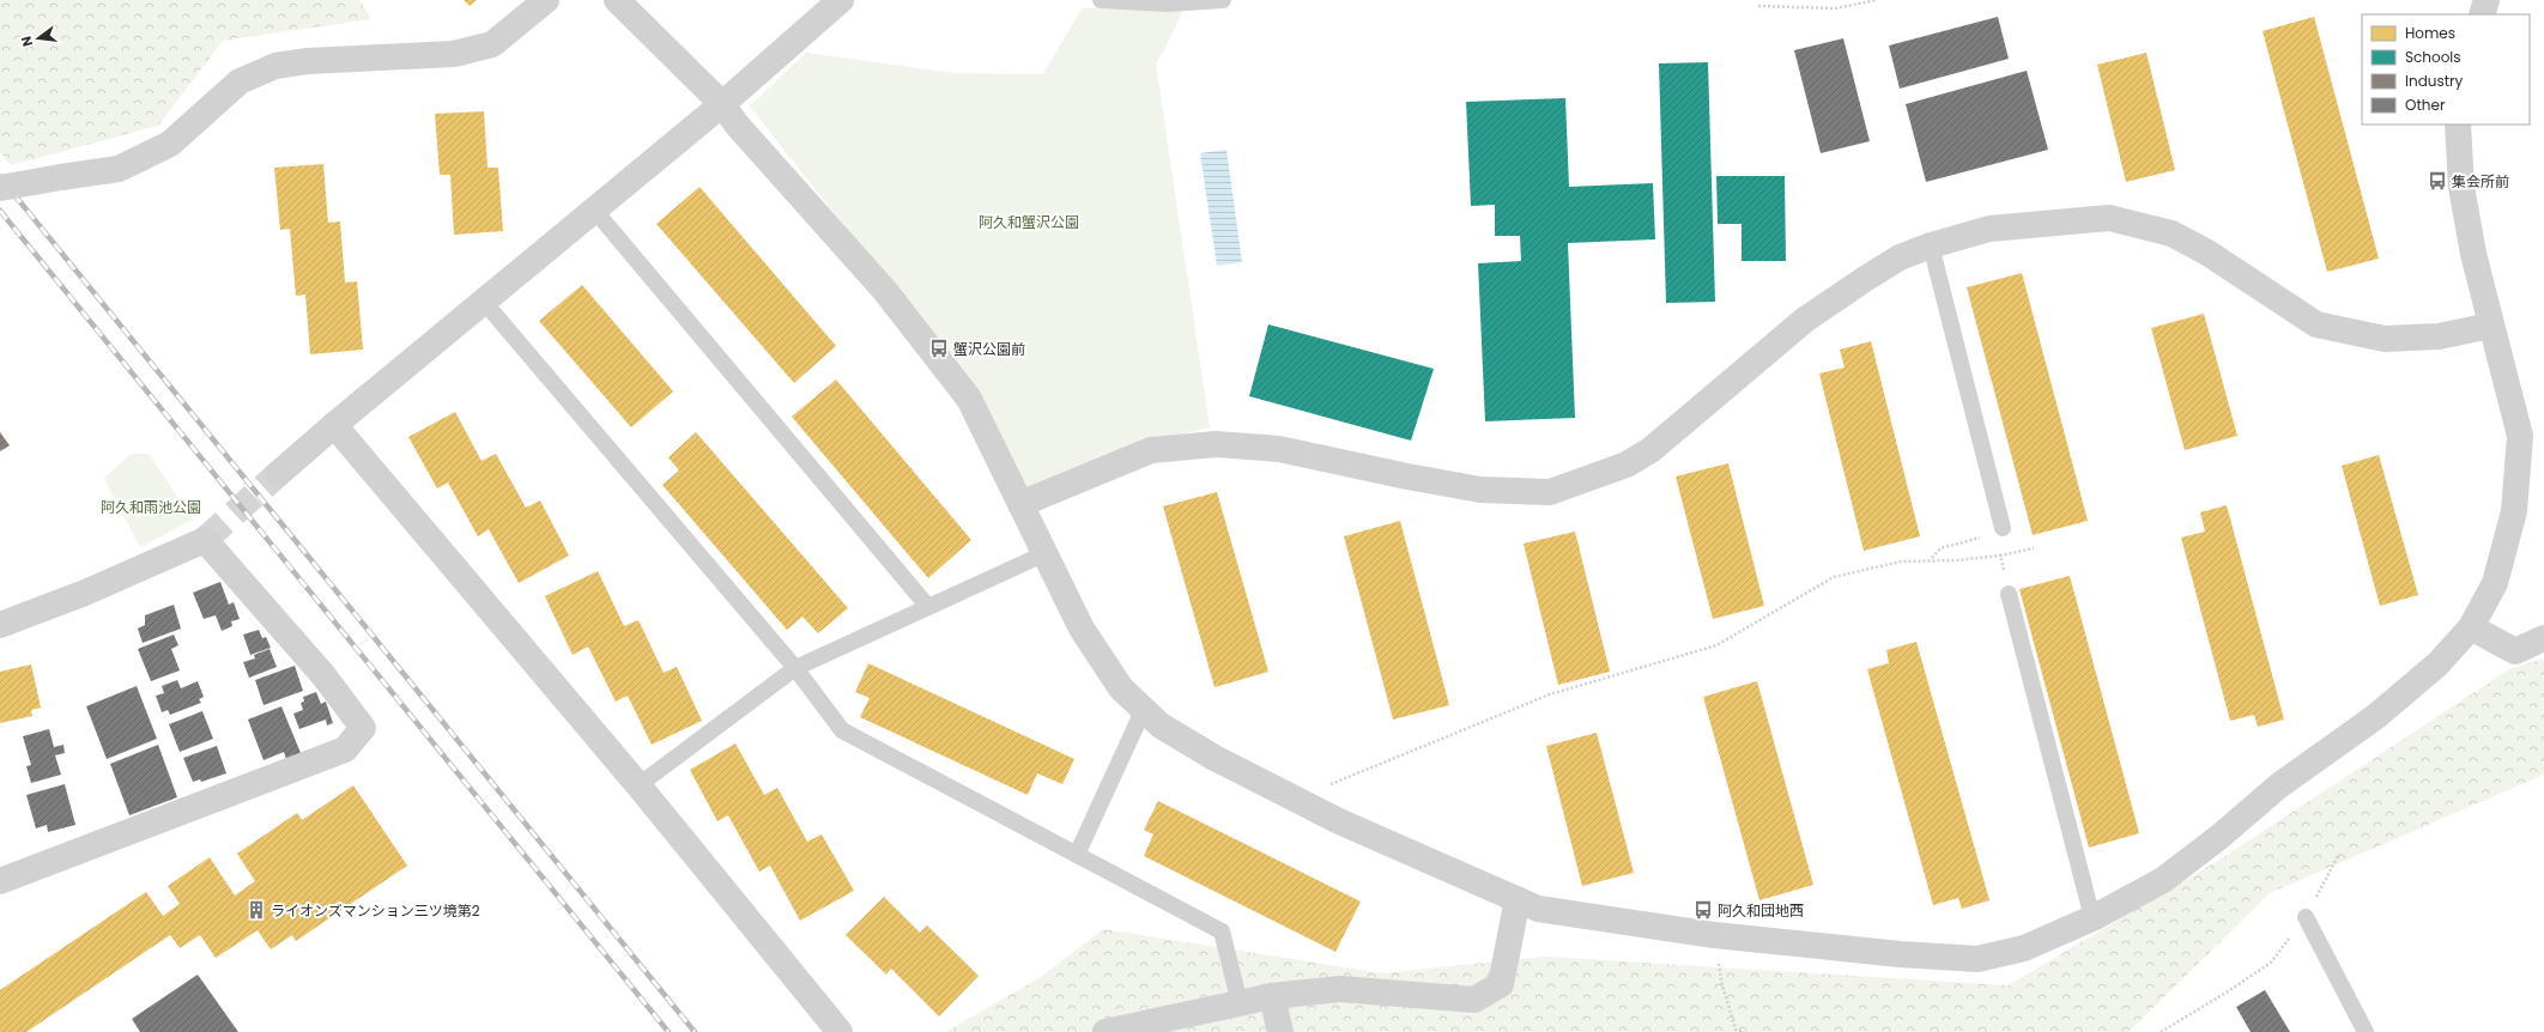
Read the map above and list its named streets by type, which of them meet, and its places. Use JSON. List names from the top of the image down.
{
  "parks": ["阿久和蟹沢公園", "阿久和雨池公園"],
  "places": {
    "bus stop": ["集会所前", "蟹沢公園前", "阿久和団地西"],
    "building": ["ライオンズマンション三ツ境第2"]
  },
  "legend": [
    "Homes",
    "Schools",
    "Industry",
    "Other"
  ],
  "north": "left"
}
